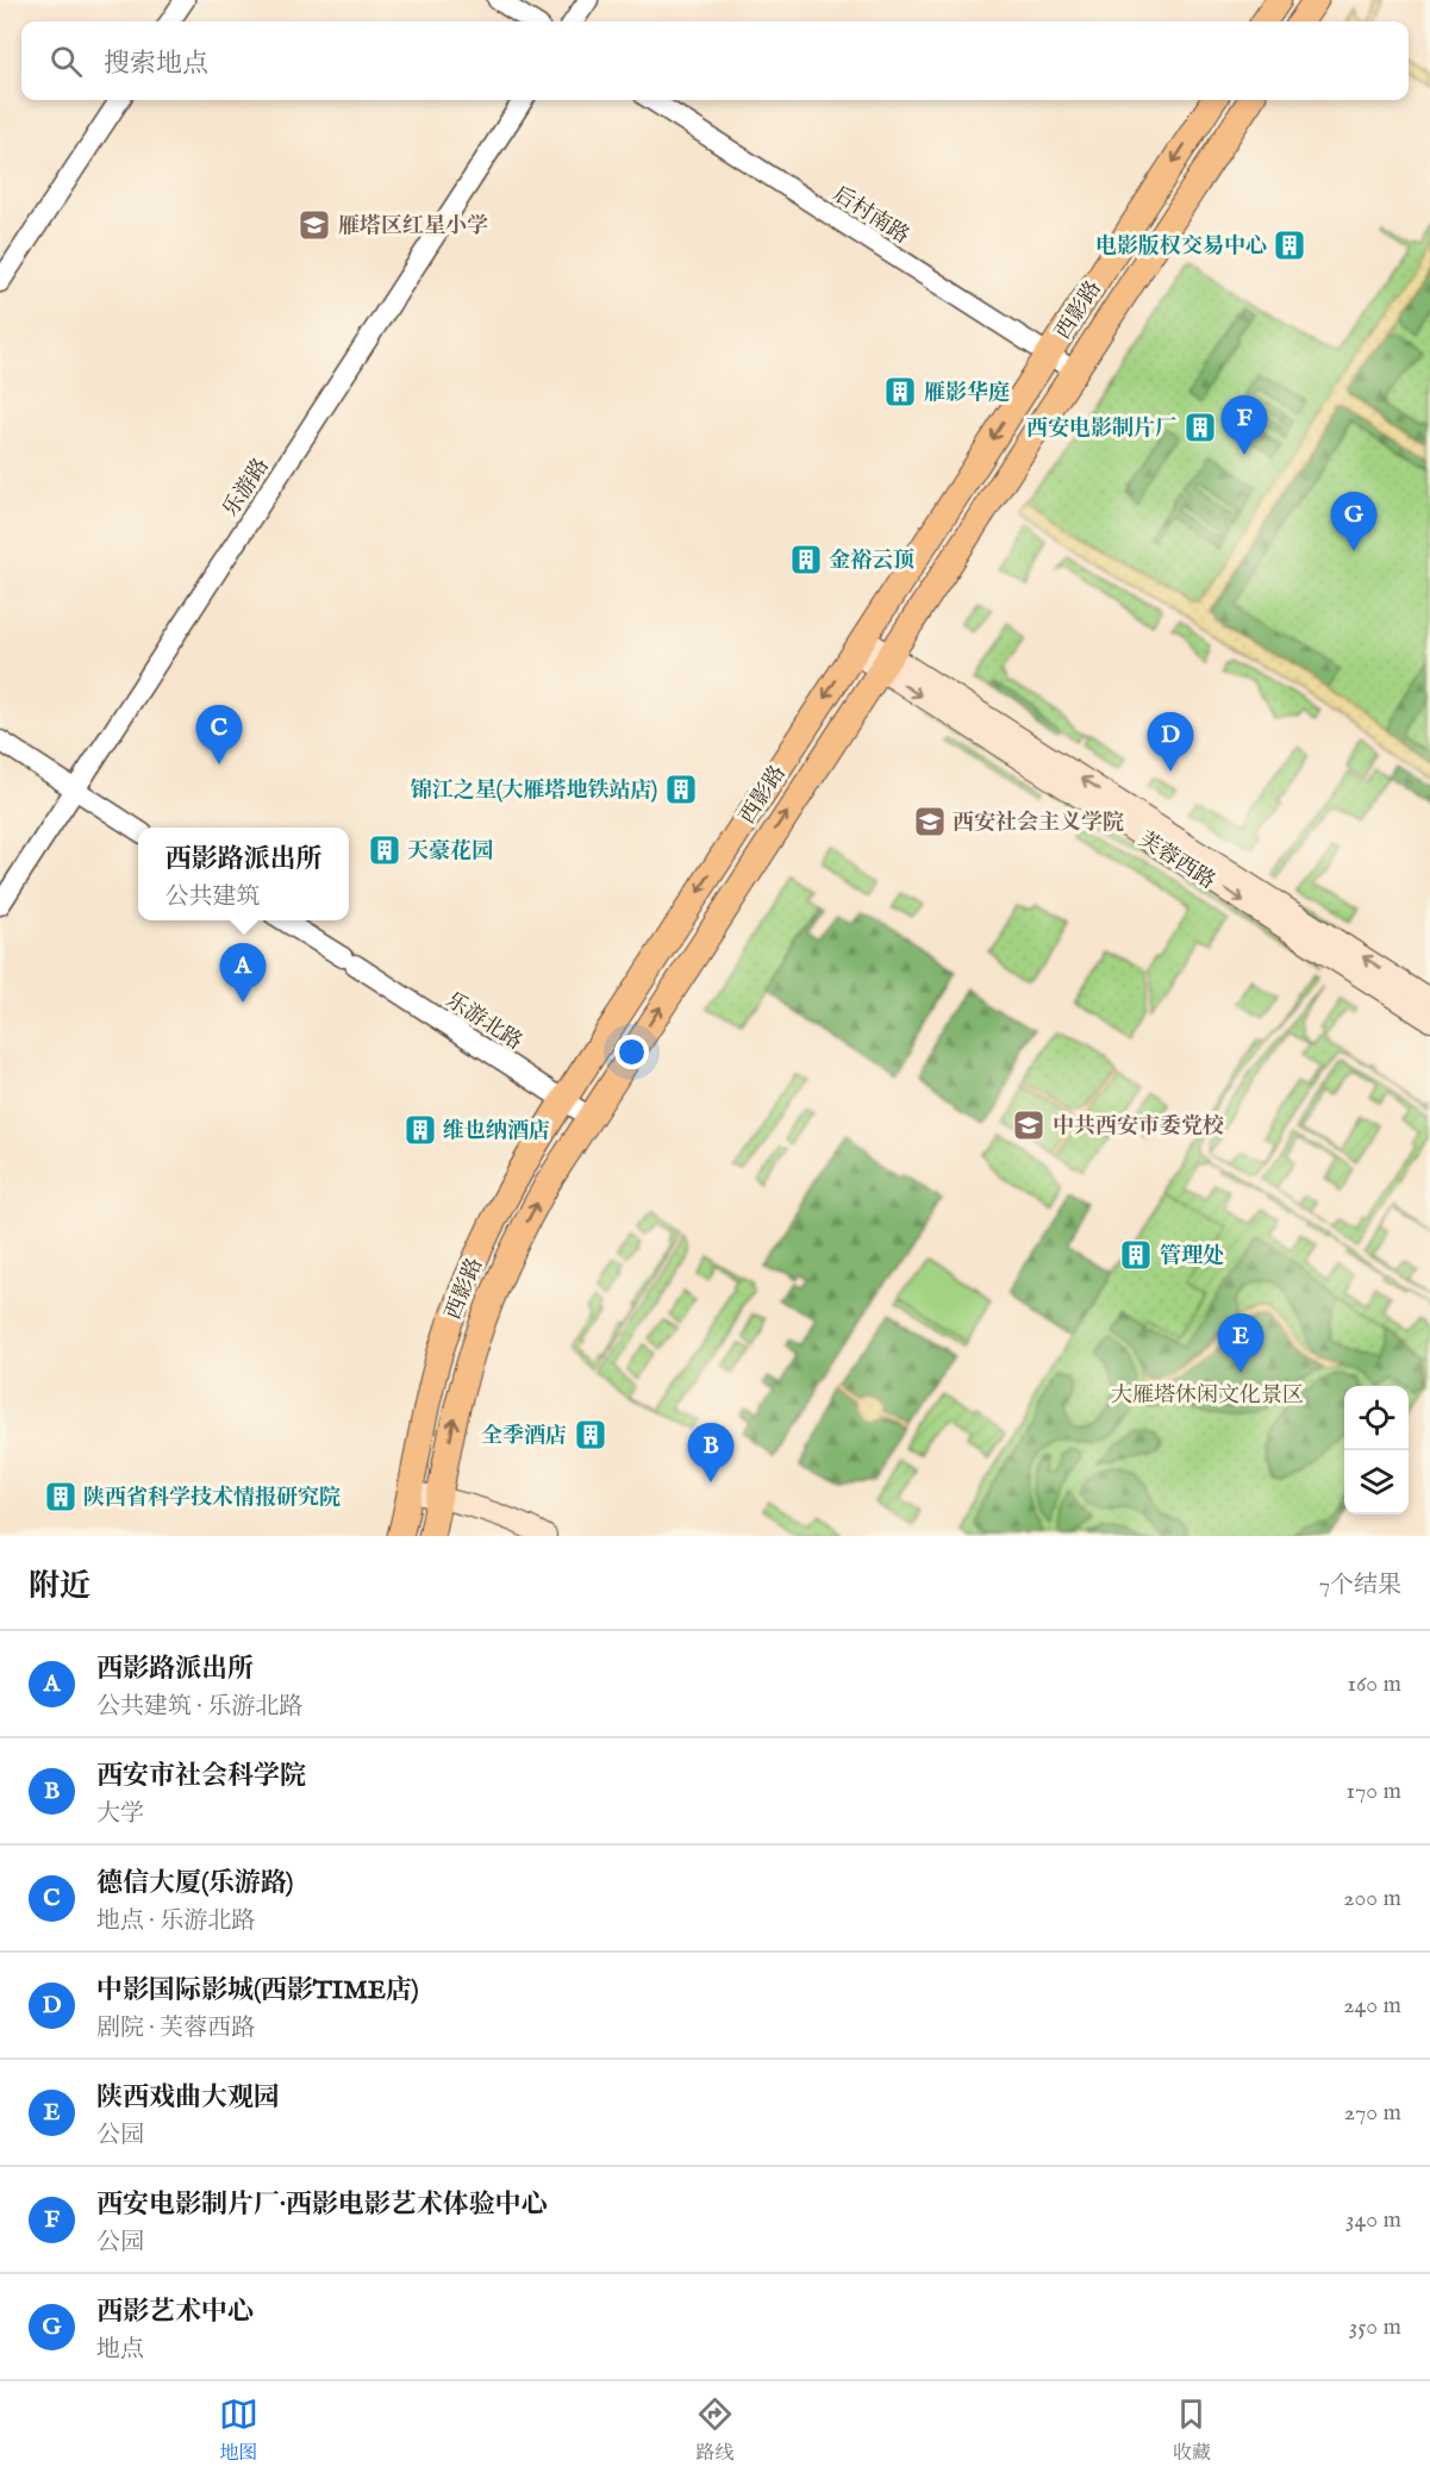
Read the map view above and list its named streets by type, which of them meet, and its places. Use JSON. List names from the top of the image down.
{
  "streets": {
    "main road": ["西影路", "芙蓉西路"],
    "street": ["后村南路", "乐游路", "乐游北路"]
  },
  "crossings": [
    ["后村南路", "西影路"],
    ["西影路", "芙蓉西路"],
    ["西影路", "乐游北路"]
  ],
  "parks": ["大雁塔休闲文化景区"],
  "places": {
    "school or university": ["雁塔区红星小学", "西安社会主义学院", "中共西安市委党校"],
    "building": [
      "电影版权交易中心",
      "雁影华庭",
      "西安电影制片厂",
      "金裕云顶",
      "锦江之星(大雁塔地铁站店)",
      "天豪花园",
      "维也纳酒店",
      "管理处",
      "全季酒店",
      "陕西省科学技术情报研究院"
    ]
  },
  "page": {
    "search": "搜索地点",
    "pins": [
      "F",
      "G",
      "C",
      "D",
      "A",
      "E",
      "B"
    ],
    "popup": ["西影路派出所", "公共建筑"],
    "heading": ["附近", "7个结果"],
    "list": [
      {
        "mark": "A",
        "name": "西影路派出所",
        "note": "公共建筑 · 乐游北路",
        "value": "160 m"
      },
      {
        "mark": "B",
        "name": "西安市社会科学院",
        "note": "大学",
        "value": "170 m"
      },
      {
        "mark": "C",
        "name": "德信大厦(乐游路)",
        "note": "地点 · 乐游北路",
        "value": "200 m"
      },
      {
        "mark": "D",
        "name": "中影国际影城(西影TIME店)",
        "note": "剧院 · 芙蓉西路",
        "value": "240 m"
      },
      {
        "mark": "E",
        "name": "陕西戏曲大观园",
        "note": "公园",
        "value": "270 m"
      },
      {
        "mark": "F",
        "name": "西安电影制片厂·西影电影艺术体验中心",
        "note": "公园",
        "value": "340 m"
      },
      {
        "mark": "G",
        "name": "西影艺术中心",
        "note": "地点",
        "value": "350 m"
      }
    ],
    "nav": ["地图", "路线", "收藏"]
  }
}
